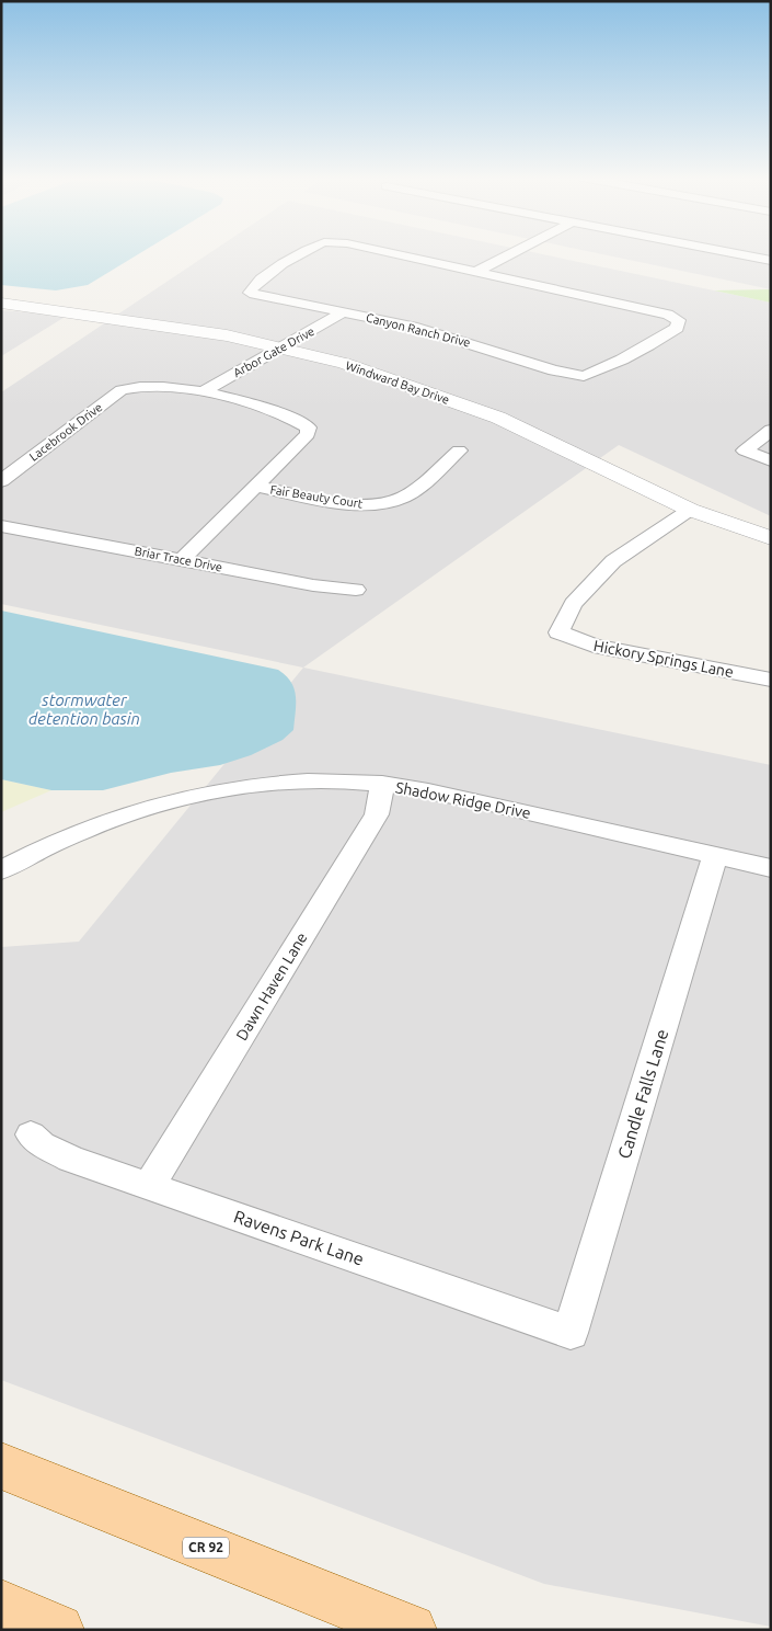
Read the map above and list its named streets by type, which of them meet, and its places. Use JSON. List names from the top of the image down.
{
  "streets": {
    "main road": ["CR 92"],
    "street": [
      "Canyon Ranch Drive",
      "Arbor Gate Drive",
      "Windward Bay Drive",
      "Lacebrook Drive",
      "Fair Beauty Court",
      "Briar Trace Drive",
      "Hickory Springs Lane",
      "Shadow Ridge Drive",
      "Dawn Haven Lane",
      "Candle Falls Lane",
      "Ravens Park Lane"
    ]
  },
  "crossings": [
    ["Canyon Ranch Drive", "Arbor Gate Drive"],
    ["Arbor Gate Drive", "Windward Bay Drive"],
    ["Arbor Gate Drive", "Lacebrook Drive"],
    ["Windward Bay Drive", "Hickory Springs Lane"],
    ["Shadow Ridge Drive", "Dawn Haven Lane"],
    ["Shadow Ridge Drive", "Candle Falls Lane"],
    ["Dawn Haven Lane", "Ravens Park Lane"],
    ["Candle Falls Lane", "Ravens Park Lane"]
  ],
  "water": ["stormwater detention basin"]
}
